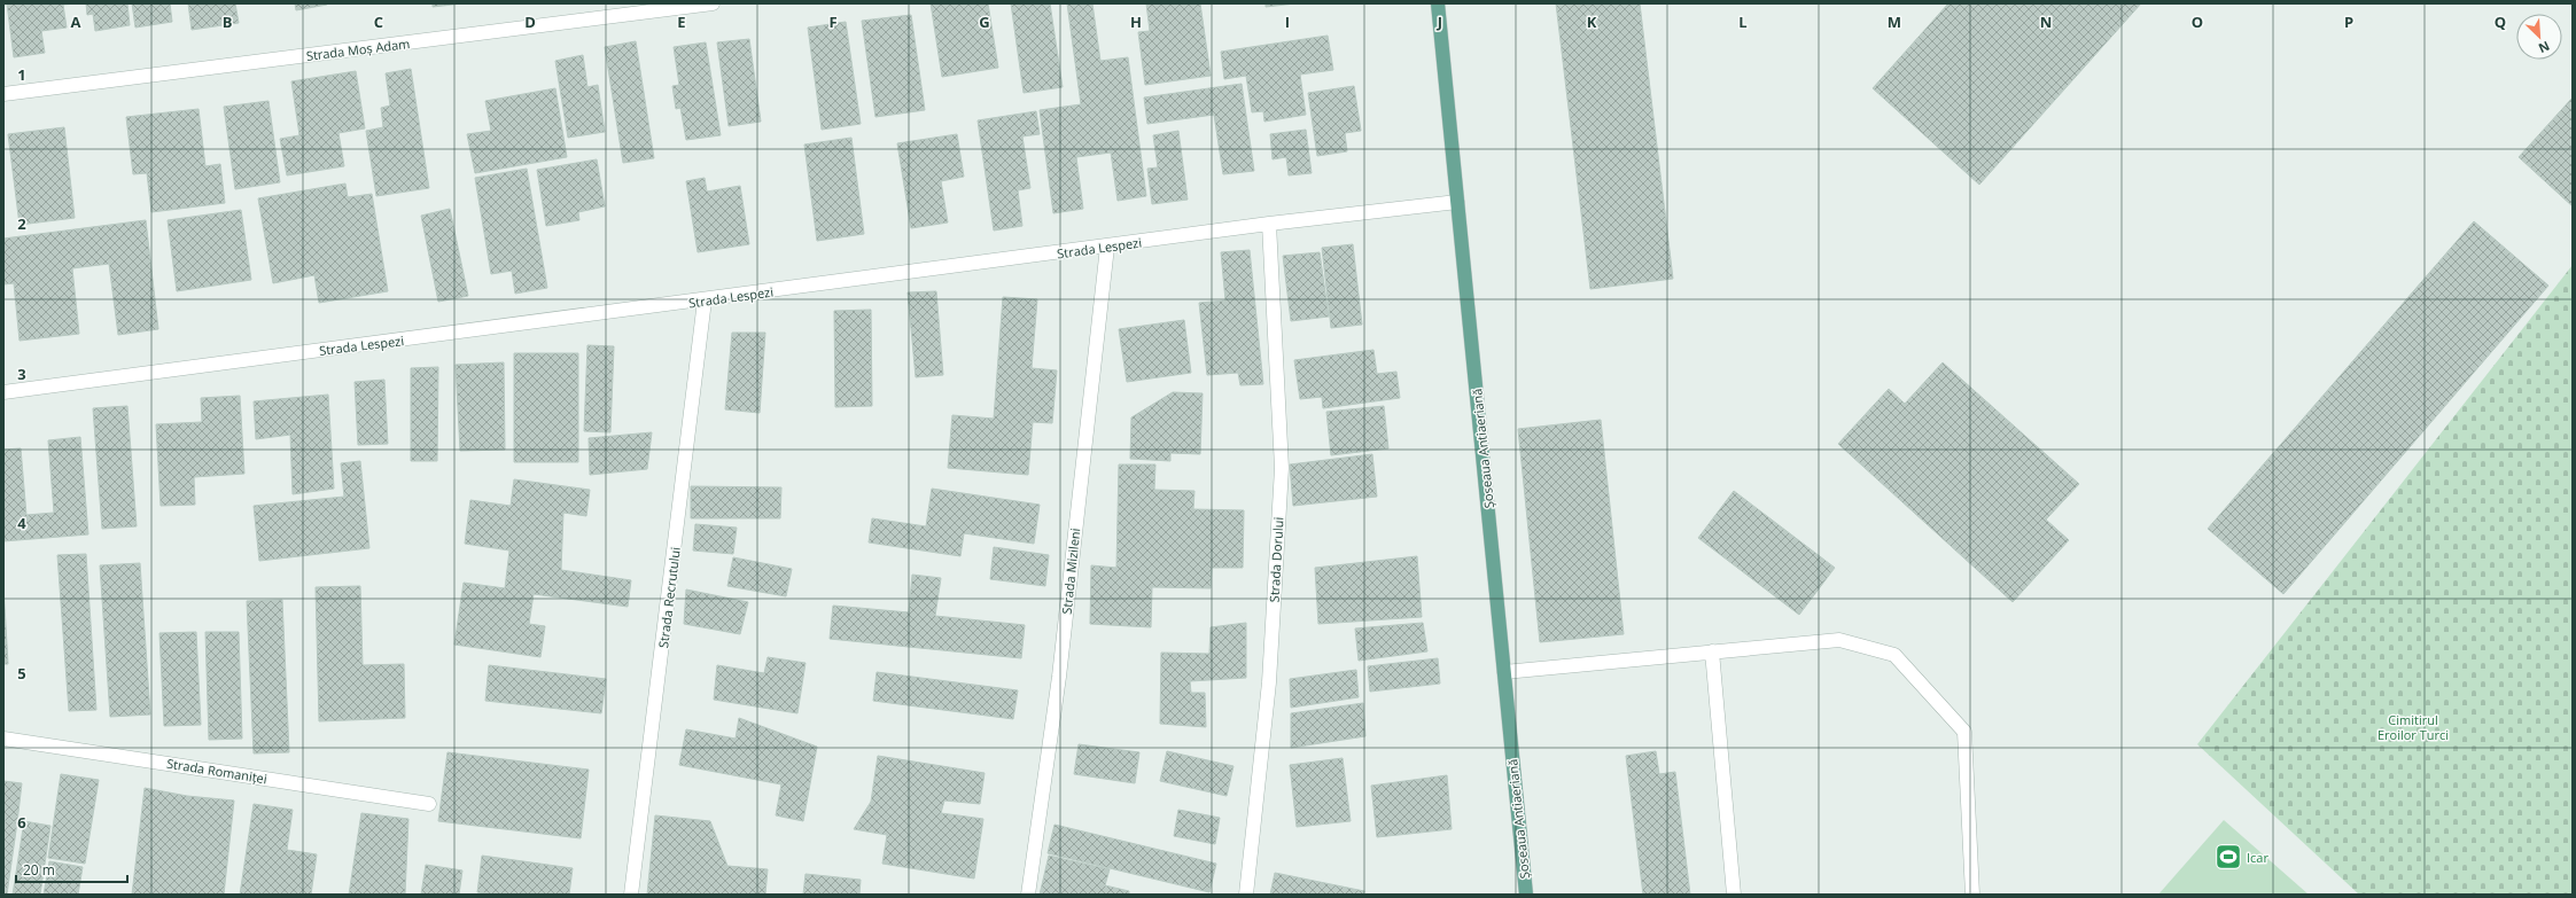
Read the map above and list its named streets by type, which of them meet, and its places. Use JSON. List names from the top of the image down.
{
  "streets": {
    "main road": ["Șoseaua Antiaeriană"],
    "street": [
      "Strada Moș Adam",
      "Strada Lespezi",
      "Strada Dorului",
      "Strada Mizileni",
      "Strada Recrutului",
      "Strada Romaniței"
    ]
  },
  "crossings": [
    ["Strada Lespezi", "Șoseaua Antiaeriană"],
    ["Strada Lespezi", "Strada Dorului"],
    ["Strada Lespezi", "Strada Mizileni"],
    ["Strada Lespezi", "Strada Recrutului"]
  ],
  "parks": ["Cimitirul Eroilor Turci"],
  "places": {
    "sports": ["Icar"]
  },
  "scale_bar": "20 m",
  "north": "bottom right",
  "grid": {
    "columns": [
      "A",
      "B",
      "C",
      "D",
      "E",
      "F",
      "G",
      "H",
      "I",
      "J",
      "K",
      "L",
      "M",
      "N",
      "O",
      "P",
      "Q"
    ],
    "rows": [
      "1",
      "2",
      "3",
      "4",
      "5",
      "6"
    ]
  }
}
